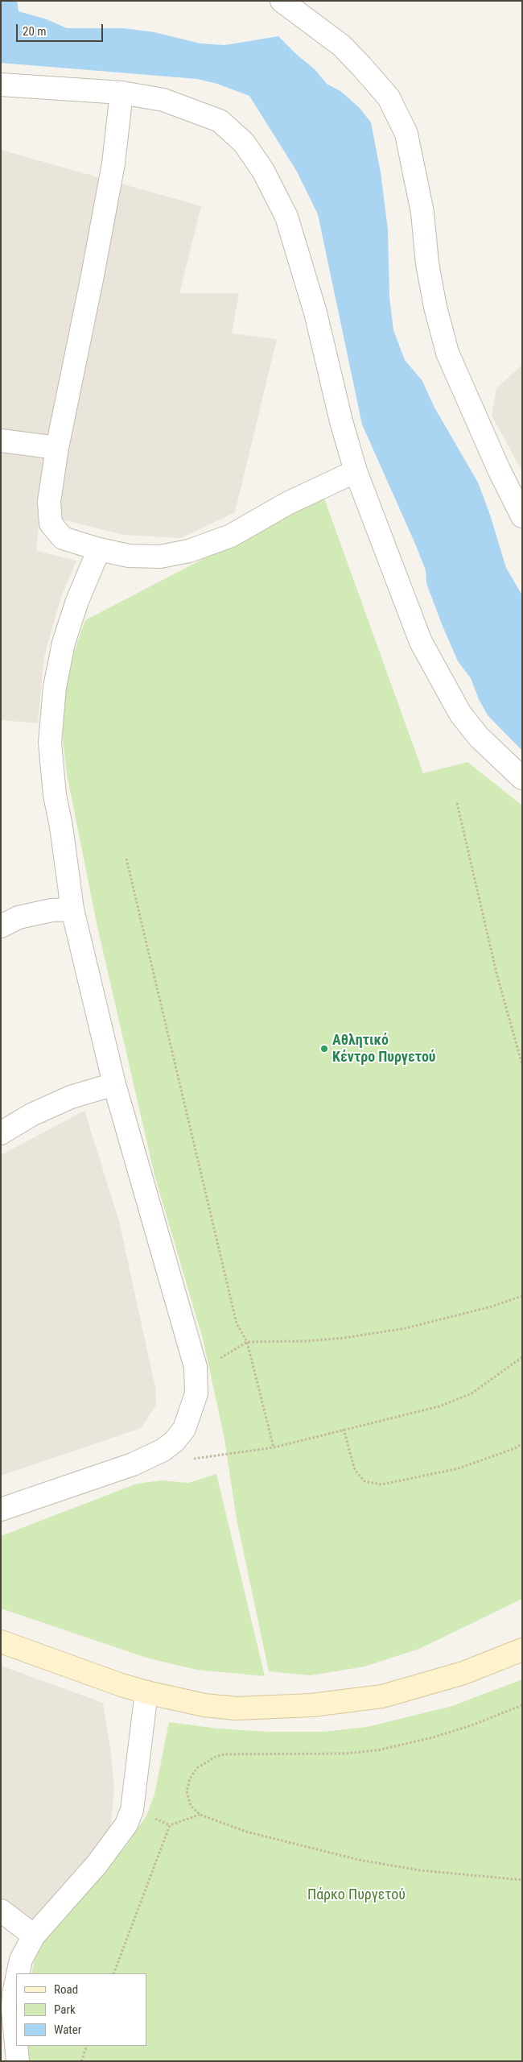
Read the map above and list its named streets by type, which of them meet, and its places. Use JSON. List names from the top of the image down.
{
  "parks": ["Πάρκο Πυργετού"],
  "places": ["Αθλητικό Κέντρο Πυργετού"],
  "legend": ["Road", "Park", "Water"],
  "scale_bar": "20 m"
}
